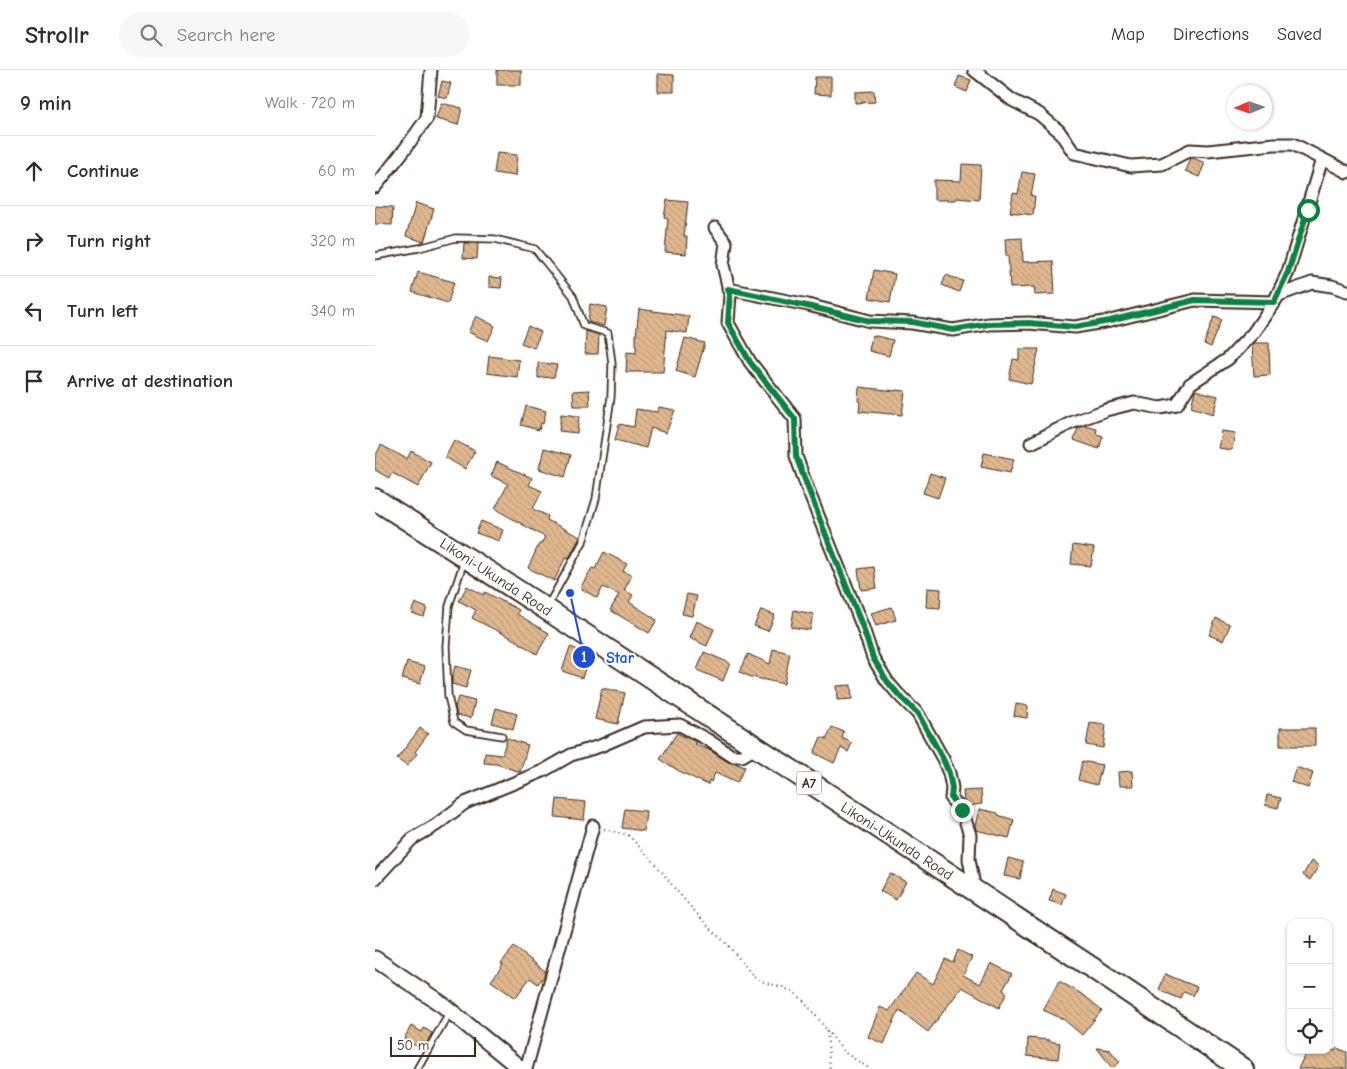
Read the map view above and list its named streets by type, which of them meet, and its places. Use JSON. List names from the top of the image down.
{
  "streets": {
    "highway": ["Likoni-Ukunda Road", "A7"]
  },
  "places": ["Star"],
  "scale_bar": "50 m",
  "north": "left",
  "page": {
    "header": "Strollr",
    "search": "Search here",
    "nav": ["Map", "Directions", "Saved"],
    "heading": ["9 min", "Walk · 720 m"],
    "list": [
      ["Continue", "60 m"],
      ["Turn right", "320 m"],
      ["Turn left", "340 m"],
      "Arrive at destination"
    ],
    "map_buttons": ["+", "−"],
    "scale": "50 m"
  }
}
